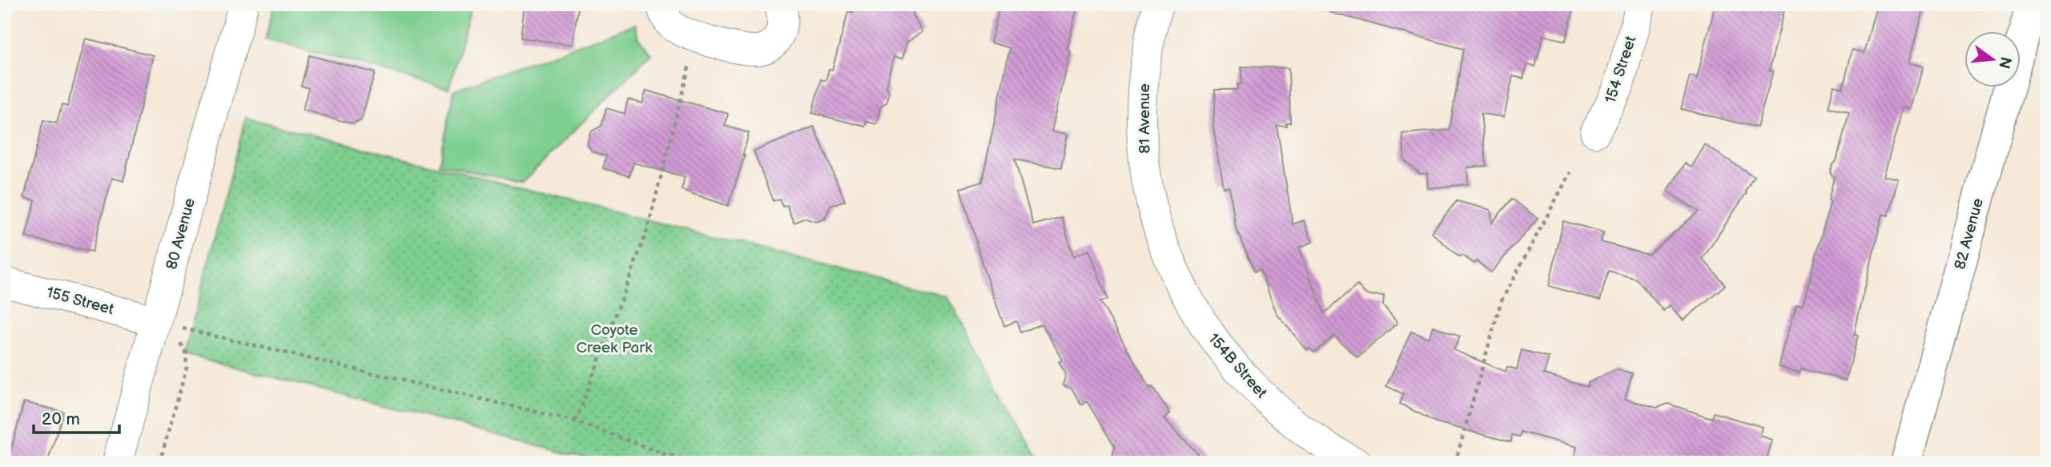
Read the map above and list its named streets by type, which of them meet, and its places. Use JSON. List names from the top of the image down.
{
  "streets": {
    "street": [
      "154 Street",
      "81 Avenue",
      "80 Avenue",
      "82 Avenue",
      "155 Street",
      "154B Street"
    ]
  },
  "crossings": [
    ["81 Avenue", "154B Street"],
    ["80 Avenue", "155 Street"]
  ],
  "parks": ["Coyote Creek Park"],
  "scale_bar": "20 m",
  "north": "right"
}
